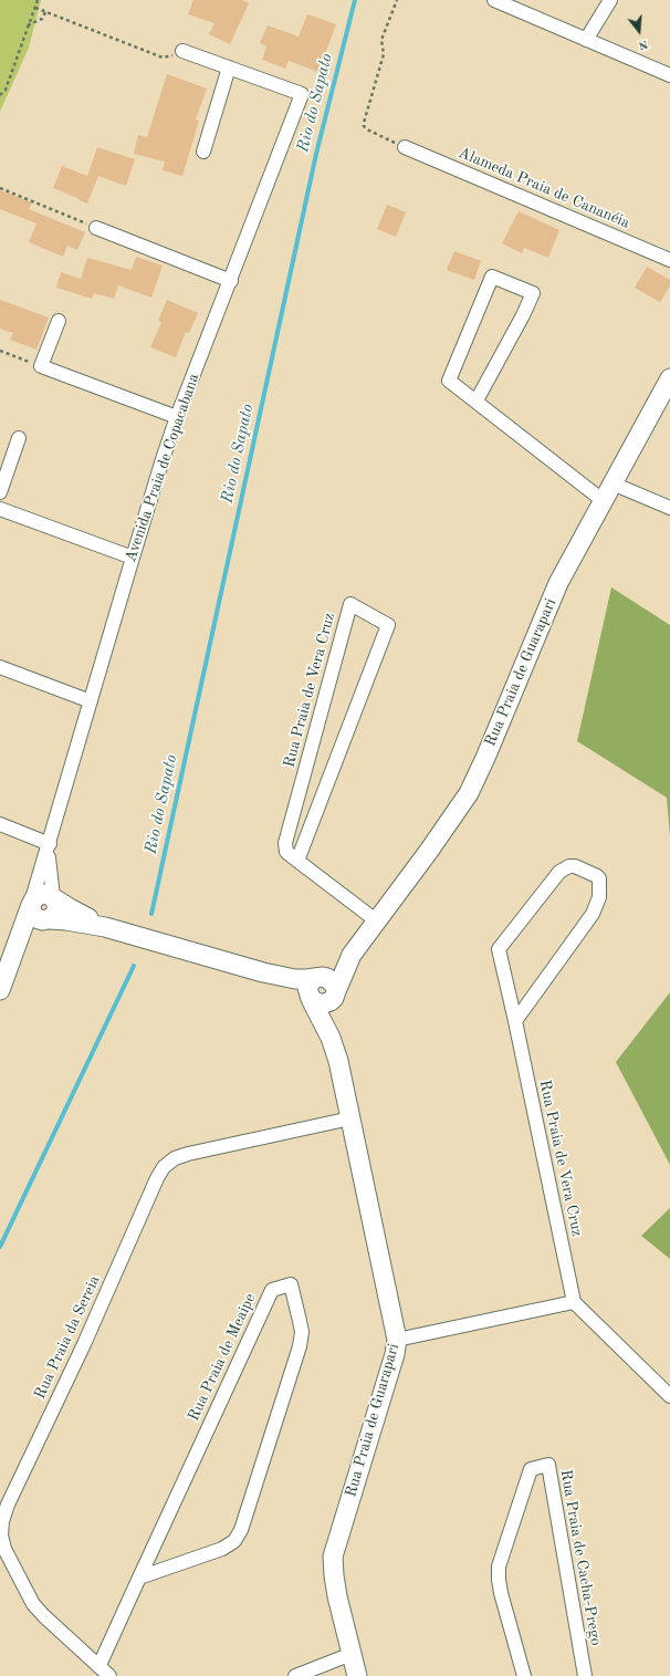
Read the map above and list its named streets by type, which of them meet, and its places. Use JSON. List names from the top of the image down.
{
  "streets": {
    "street": [
      "Alameda Praia de Cananéia",
      "Avenida Praia de Copacabana",
      "Rua Praia de Guarapari",
      "Rua Praia de Vera Cruz",
      "Rua Praia da Sereia",
      "Rua Praia de Meaipe",
      "Rua Praia de Cacha-Prego"
    ]
  },
  "crossings": [
    ["Rua Praia de Guarapari", "Rua Praia de Vera Cruz"],
    ["Rua Praia de Guarapari", "Rua Praia da Sereia"],
    ["Rua Praia da Sereia", "Rua Praia de Meaipe"]
  ],
  "water": ["Rio do Sapato"],
  "north": "bottom"
}
